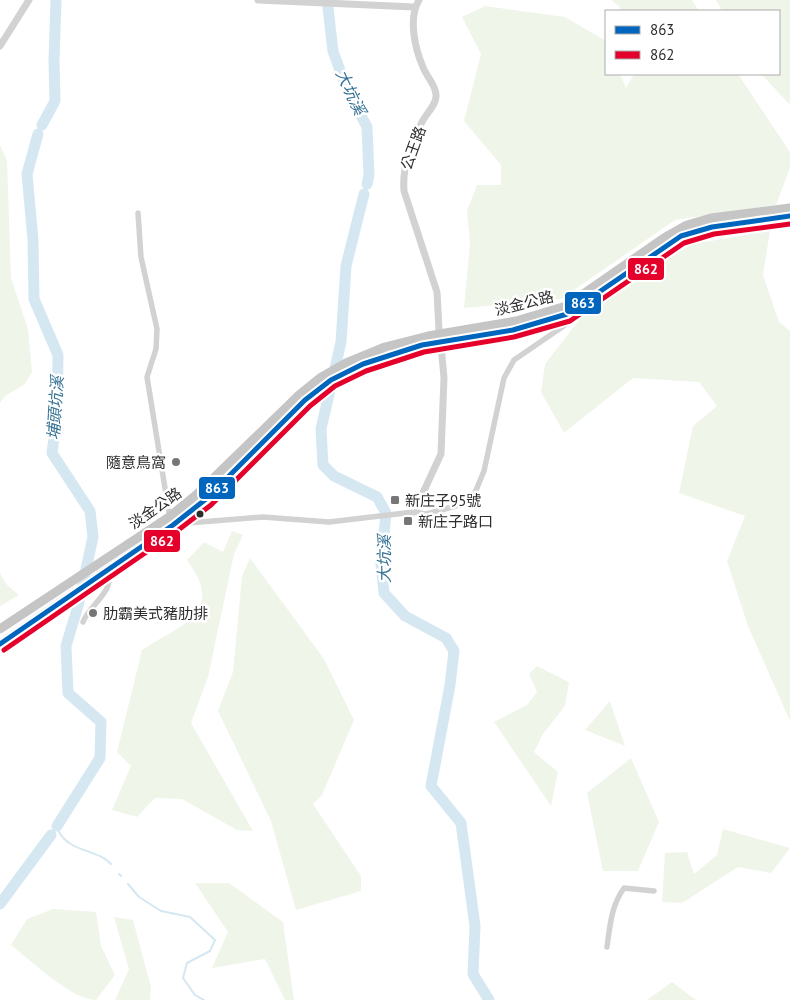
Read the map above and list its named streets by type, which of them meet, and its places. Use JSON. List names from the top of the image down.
{
  "streets": {
    "main road": ["淡金公路"],
    "street": ["公王路"]
  },
  "water": ["大坑溪", "埔頭坑溪"],
  "places": {
    "other": ["隨意鳥窩", "肋霸美式豬肋排"],
    "transit": ["新庄子95號", "新庄子路口"]
  },
  "lines": ["transit line 863", "transit line 862"],
  "legend": ["863", "862"]
}
